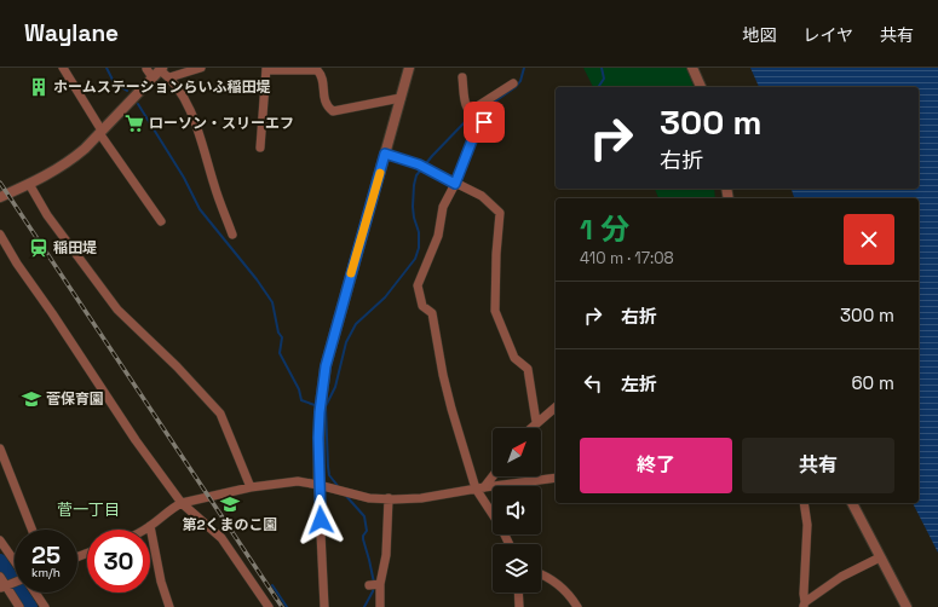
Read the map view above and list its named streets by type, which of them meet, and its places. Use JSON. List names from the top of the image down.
{
  "districts": ["菅一丁目"],
  "places": {
    "building": ["ホームステーションらいふ稲田堤"],
    "supermarket": ["ローソン・スリーエフ"],
    "station": ["稲田堤"],
    "school or university": ["菅保育園", "第2くまのこ園"]
  },
  "north": "top right",
  "page": {
    "header": "Waylane",
    "nav": ["地図", "レイヤ", "共有"],
    "turn": ["300 m", "右折"],
    "heading": ["1 分", "410 m · 17:08"],
    "list": [
      {
        "name": "右折",
        "value": "300 m"
      },
      {
        "name": "左折",
        "value": "60 m"
      }
    ],
    "buttons": ["終了", "共有"],
    "speed": "25 km/h",
    "limit": "30"
  }
}
